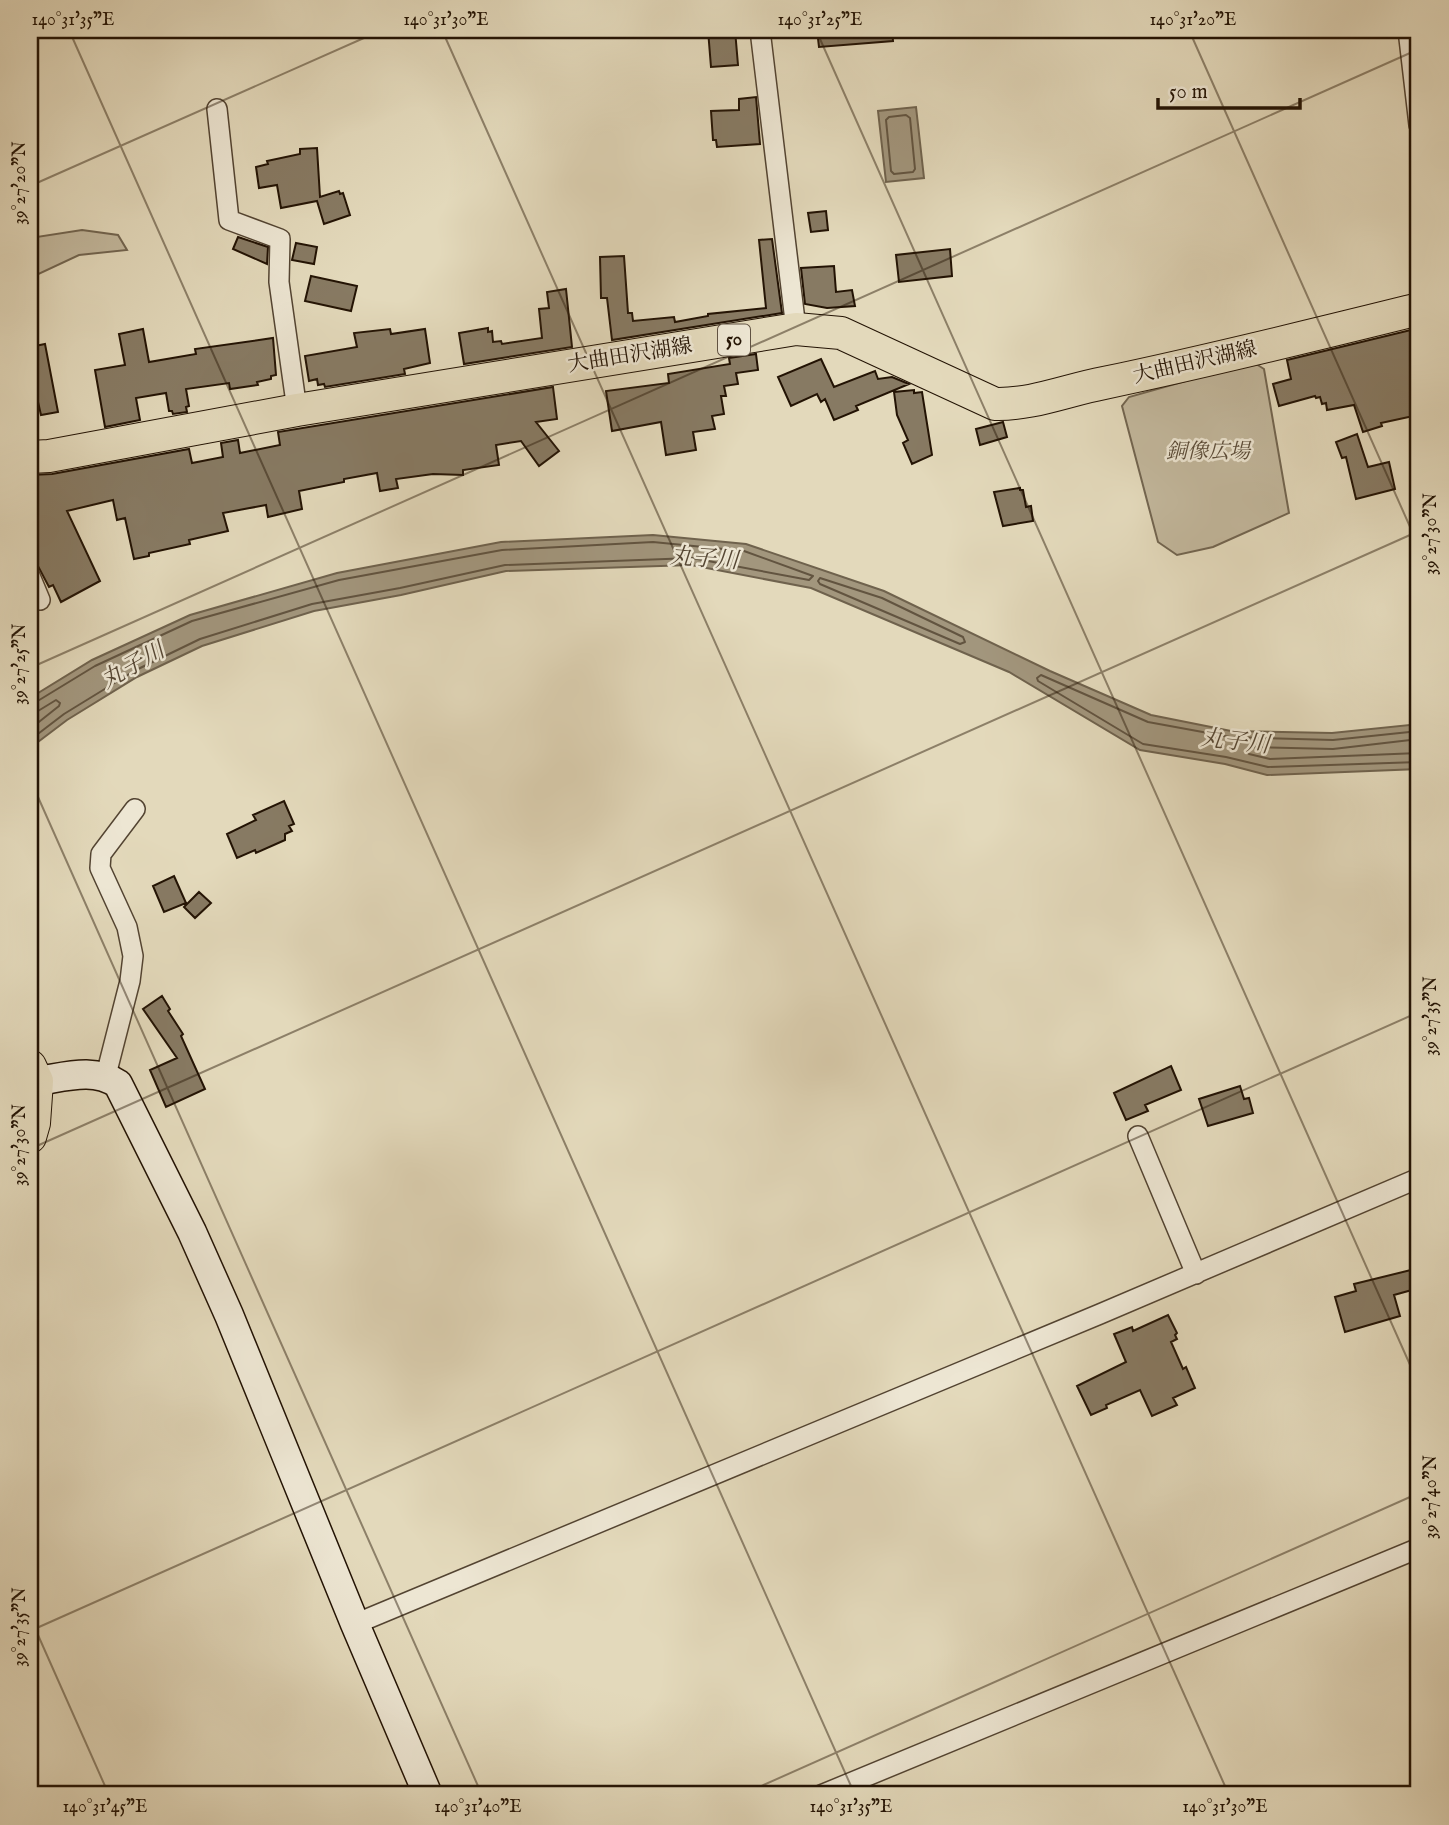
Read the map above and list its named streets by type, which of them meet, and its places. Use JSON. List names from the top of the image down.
{
  "streets": {
    "main road": ["50", "大曲田沢湖線"]
  },
  "water": ["丸子川"],
  "parks": ["銅像広場"],
  "scale_bar": "50 m",
  "coordinates": [
    "140°31'35\"E",
    "140°31'30\"E",
    "140°31'25\"E",
    "140°31'20\"E",
    "39°27'20\"N",
    "39°27'30\"N",
    "39°27'25\"N",
    "39°27'35\"N",
    "39°27'40\"N",
    "140°31'45\"E",
    "140°31'40\"E"
  ]
}
